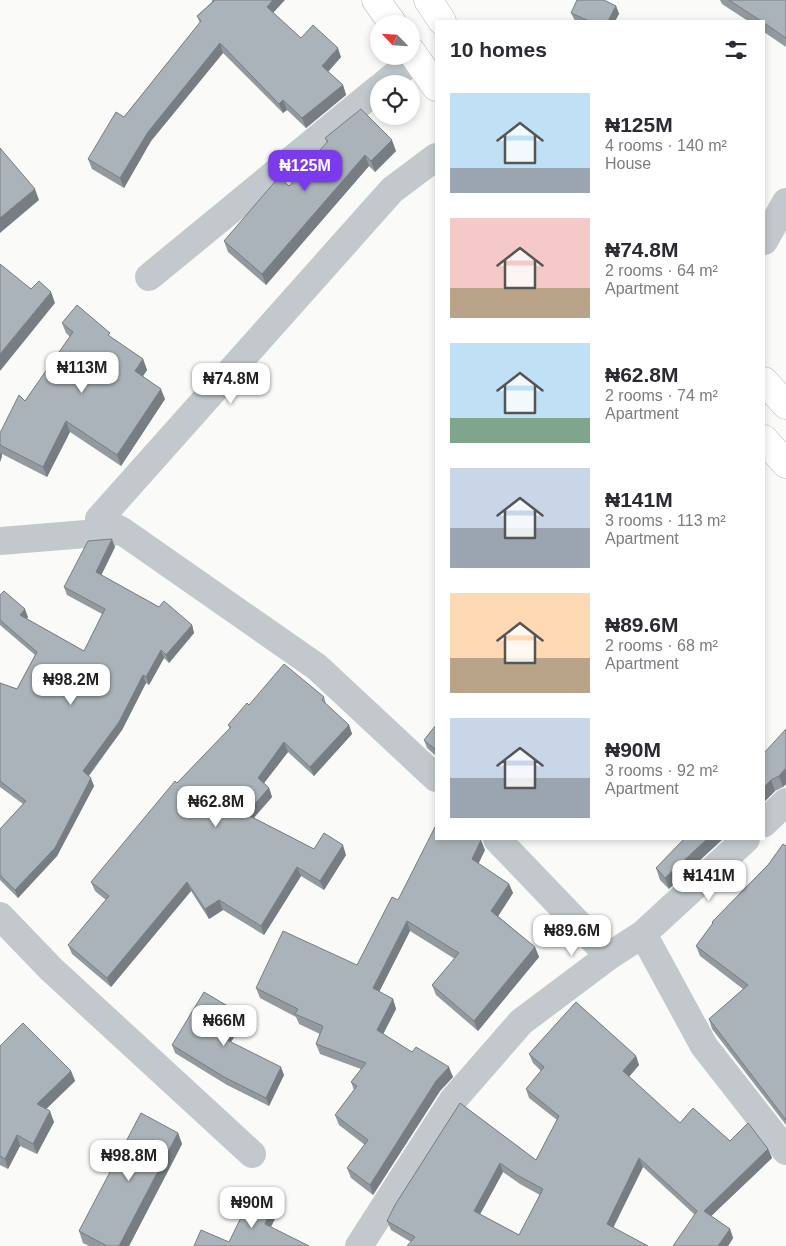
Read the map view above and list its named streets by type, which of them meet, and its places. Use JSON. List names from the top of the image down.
{
  "north": "top left",
  "page": {
    "heading": "10 homes",
    "list": [
      {
        "name": "₦125M",
        "note": "4 rooms · 140 m² · House"
      },
      {
        "name": "₦74.8M",
        "note": "2 rooms · 64 m² · Apartment"
      },
      {
        "name": "₦62.8M",
        "note": "2 rooms · 74 m² · Apartment"
      },
      {
        "name": "₦141M",
        "note": "3 rooms · 113 m² · Apartment"
      },
      {
        "name": "₦89.6M",
        "note": "2 rooms · 68 m² · Apartment"
      },
      {
        "name": "₦90M",
        "note": "3 rooms · 92 m² · Apartment"
      }
    ],
    "price": [
      "₦125M",
      "₦113M",
      "₦74.8M",
      "₦98.2M",
      "₦62.8M",
      "₦141M",
      "₦89.6M",
      "₦66M",
      "₦98.8M",
      "₦90M"
    ]
  }
}
